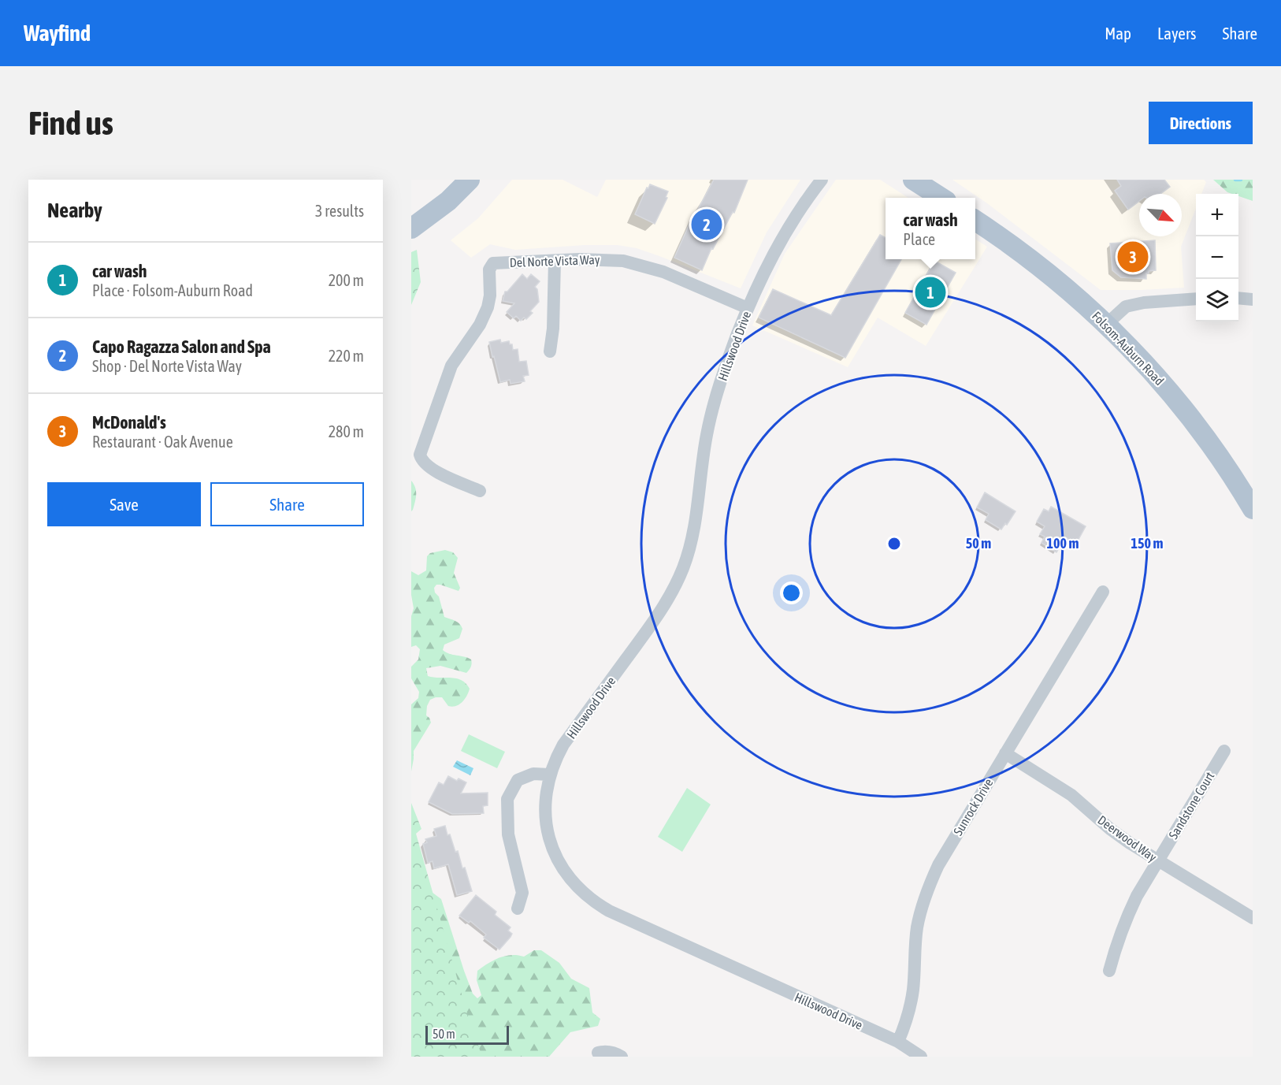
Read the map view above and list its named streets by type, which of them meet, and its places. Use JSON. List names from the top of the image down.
{
  "streets": {
    "main road": ["Folsom-Auburn Road"],
    "street": [
      "Del Norte Vista Way",
      "Hillswood Drive",
      "Sandstone Court",
      "Sunrock Drive",
      "Deerwood Way"
    ]
  },
  "crossings": [
    ["Del Norte Vista Way", "Hillswood Drive"],
    ["Hillswood Drive", "Sunrock Drive"],
    ["Sandstone Court", "Deerwood Way"],
    ["Sunrock Drive", "Deerwood Way"]
  ],
  "scale_bar": "50 m",
  "north": "bottom right",
  "page": {
    "header": "Wayfind",
    "nav": ["Map", "Layers", "Share"],
    "buttons": [
      "Directions",
      ["Save", "Share"]
    ],
    "title": "Find us",
    "heading": ["Nearby", "3 results"],
    "map_buttons": ["+", "−"],
    "popup": ["car wash", "Place"],
    "pins": ["2", "3", "1"],
    "list": [
      {
        "mark": "1",
        "name": "car wash",
        "note": "Place · Folsom-Auburn Road",
        "value": "200 m"
      },
      {
        "mark": "2",
        "name": "Capo Ragazza Salon and Spa",
        "note": "Shop · Del Norte Vista Way",
        "value": "220 m"
      },
      {
        "mark": "3",
        "name": "McDonald's",
        "note": "Restaurant · Oak Avenue",
        "value": "280 m"
      }
    ],
    "scale": "50 m"
  },
  "rings": ["50 m", "100 m", "150 m"]
}
